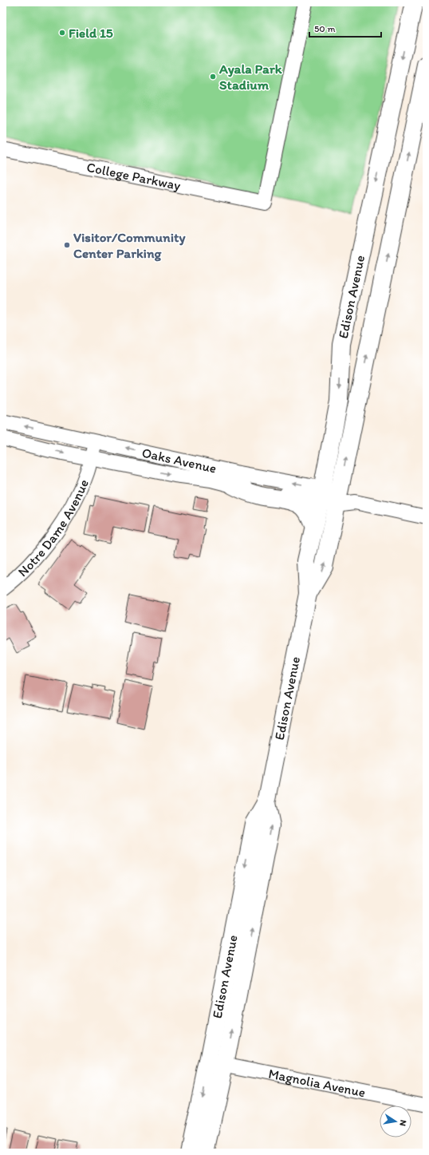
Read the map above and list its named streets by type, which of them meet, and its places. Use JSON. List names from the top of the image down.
{
  "streets": {
    "main road": ["Edison Avenue"],
    "street": [
      "College Parkway",
      "Oaks Avenue",
      "Notre Dame Avenue",
      "Magnolia Avenue"
    ]
  },
  "crossings": [
    ["Edison Avenue", "Oaks Avenue"],
    ["Edison Avenue", "Magnolia Avenue"],
    ["Oaks Avenue", "Notre Dame Avenue"]
  ],
  "places": ["Field 15", "Ayala Park Stadium", "Visitor/Community Center Parking"],
  "scale_bar": "50 m",
  "north": "right"
}
